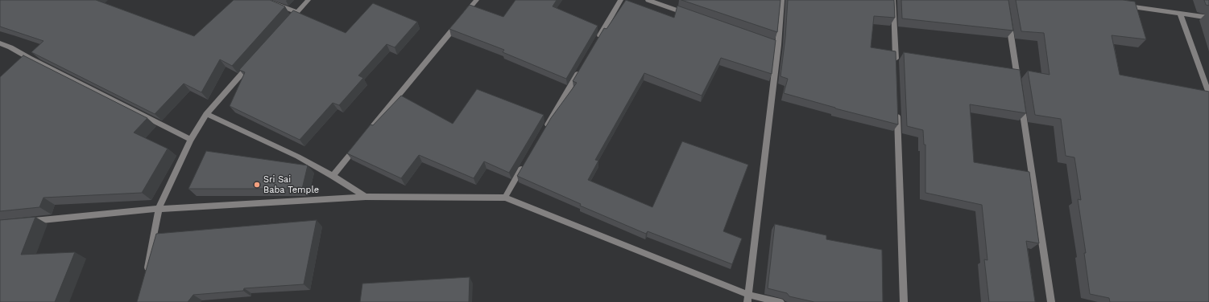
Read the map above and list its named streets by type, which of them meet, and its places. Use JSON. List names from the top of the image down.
{
  "places": ["Sri Sai Baba Temple"]
}
